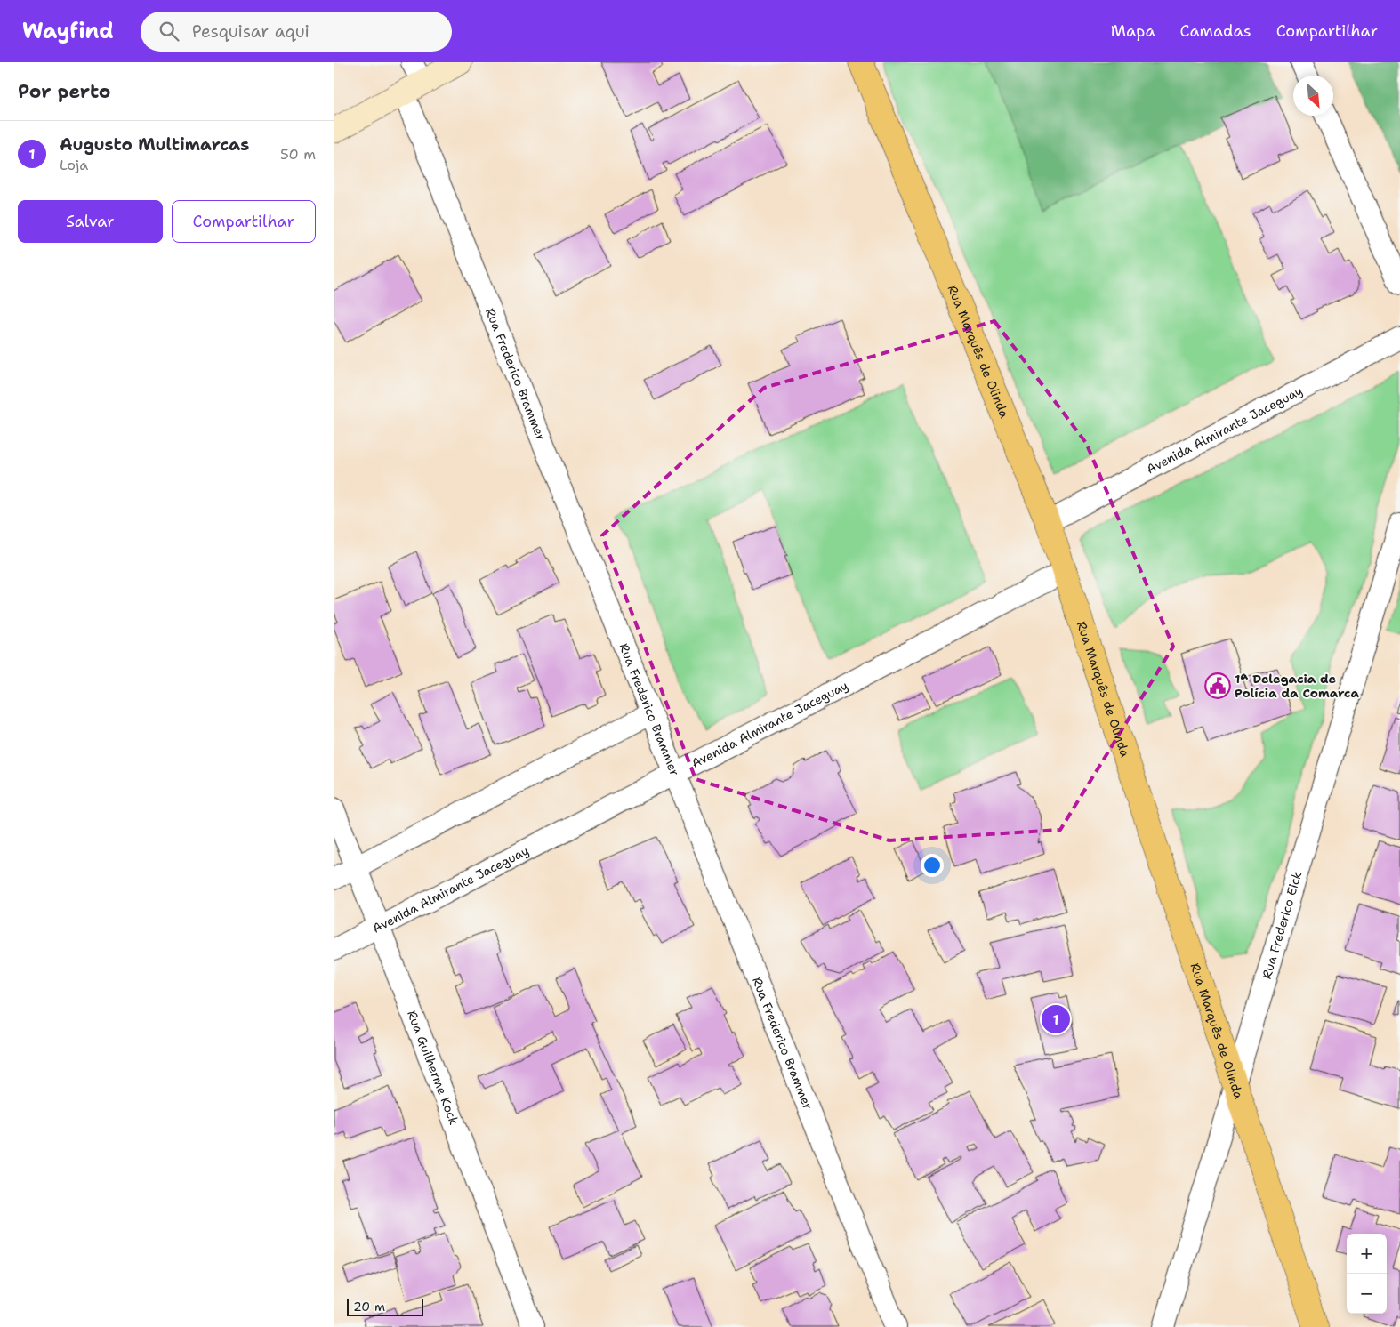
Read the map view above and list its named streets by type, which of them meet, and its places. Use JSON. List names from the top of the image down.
{
  "streets": {
    "main road": ["Rua Marquês de Olinda"],
    "street": [
      "Rua Frederico Brammer",
      "Avenida Almirante Jaceguay",
      "Rua Frederico Eick",
      "Rua Guilherme Kock"
    ]
  },
  "crossings": [
    ["Rua Marquês de Olinda", "Avenida Almirante Jaceguay"],
    ["Rua Marquês de Olinda", "Rua Frederico Eick"],
    ["Rua Frederico Brammer", "Avenida Almirante Jaceguay"],
    ["Avenida Almirante Jaceguay", "Rua Guilherme Kock"]
  ],
  "places": {
    "public building": ["1ª Delegacia de Polícia da Comarca"]
  },
  "scale_bar": "20 m",
  "north": "bottom right",
  "page": {
    "header": "Wayfind",
    "search": "Pesquisar aqui",
    "nav": ["Mapa", "Camadas", "Compartilhar"],
    "heading": "Por perto",
    "list": [
      {
        "mark": "1",
        "name": "Augusto Multimarcas",
        "note": "Loja",
        "value": "50 m"
      }
    ],
    "buttons": ["Salvar", "Compartilhar"],
    "pins": "1",
    "map_buttons": ["+", "−"],
    "scale": "20 m"
  }
}
